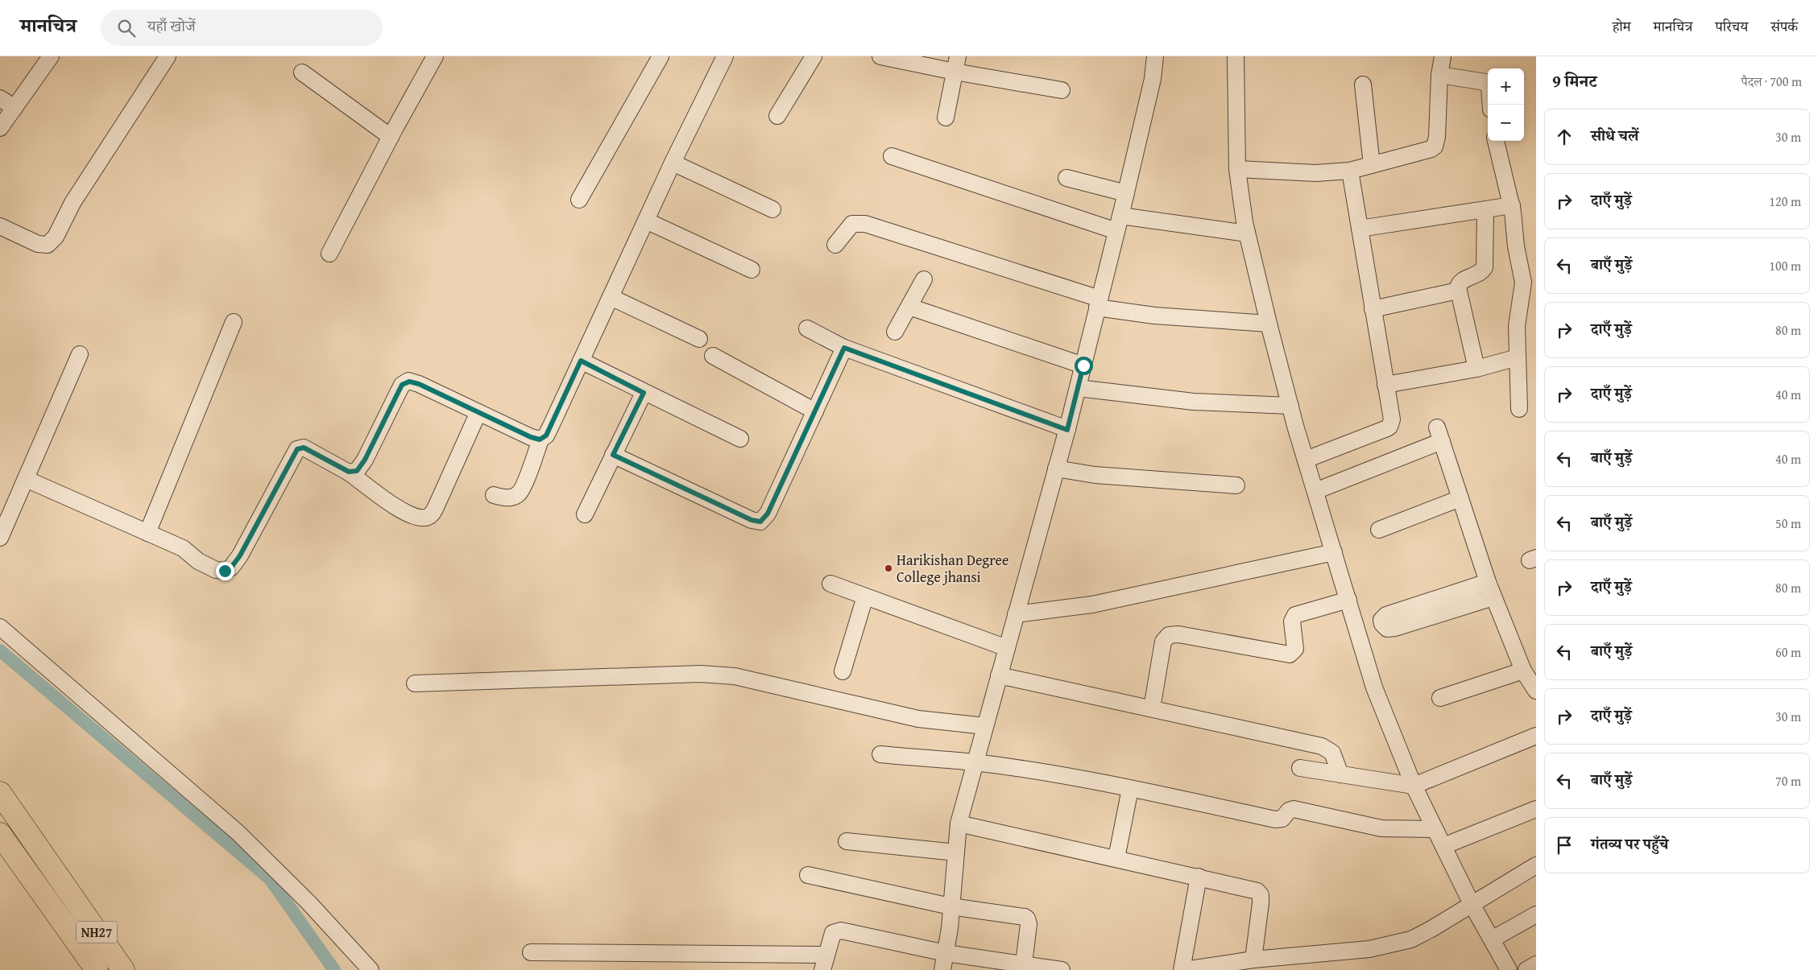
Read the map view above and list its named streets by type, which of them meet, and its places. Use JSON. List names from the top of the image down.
{
  "streets": {
    "highway": ["NH27"]
  },
  "places": ["Harikishan Degree College jhansi"],
  "page": {
    "header": "मानचित्र",
    "search": "यहाँ खोजें",
    "nav": [
      "होम",
      "मानचित्र",
      "परिचय",
      "संपर्क"
    ],
    "heading": ["9 मिनट", "पैदल · 700 m"],
    "map_buttons": ["+", "−"],
    "list": [
      ["सीधे चलें", "30 m"],
      ["दाएँ मुड़ें", "120 m"],
      ["बाएँ मुड़ें", "100 m"],
      ["दाएँ मुड़ें", "80 m"],
      ["दाएँ मुड़ें", "40 m"],
      ["बाएँ मुड़ें", "40 m"],
      ["बाएँ मुड़ें", "50 m"],
      ["दाएँ मुड़ें", "80 m"],
      ["बाएँ मुड़ें", "60 m"],
      ["दाएँ मुड़ें", "30 m"],
      ["बाएँ मुड़ें", "70 m"],
      "गंतव्य पर पहुँचे"
    ]
  }
}
